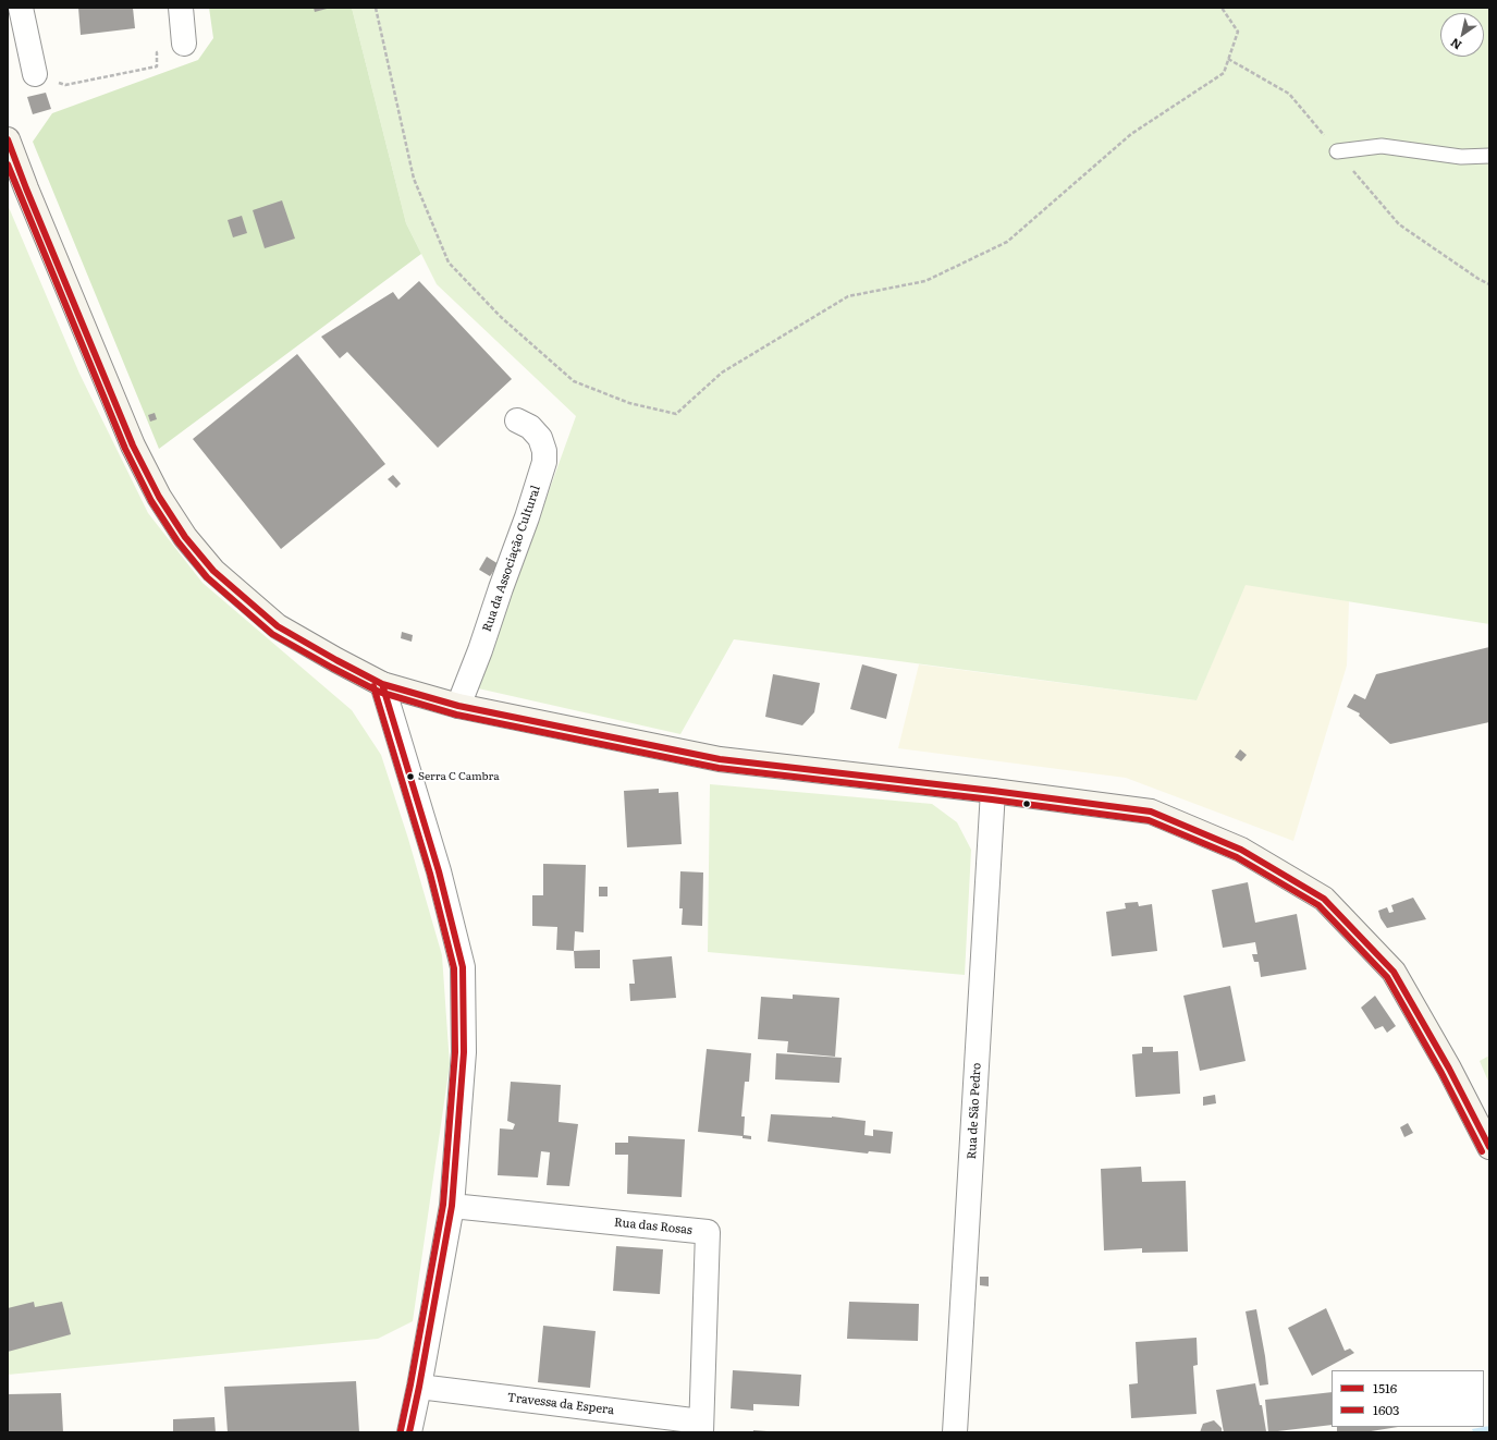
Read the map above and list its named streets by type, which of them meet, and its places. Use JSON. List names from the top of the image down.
{
  "streets": {
    "street": [
      "Rua da Associação Cultural",
      "Rua de São Pedro",
      "Rua das Rosas",
      "Travessa da Espera"
    ]
  },
  "crossings": [
    ["Rua das Rosas", "Travessa da Espera"]
  ],
  "places": ["Serra C Cambra"],
  "lines": ["transit line 1516", "transit line 1603"],
  "legend": ["1516", "1603"],
  "north": "bottom left"
}
